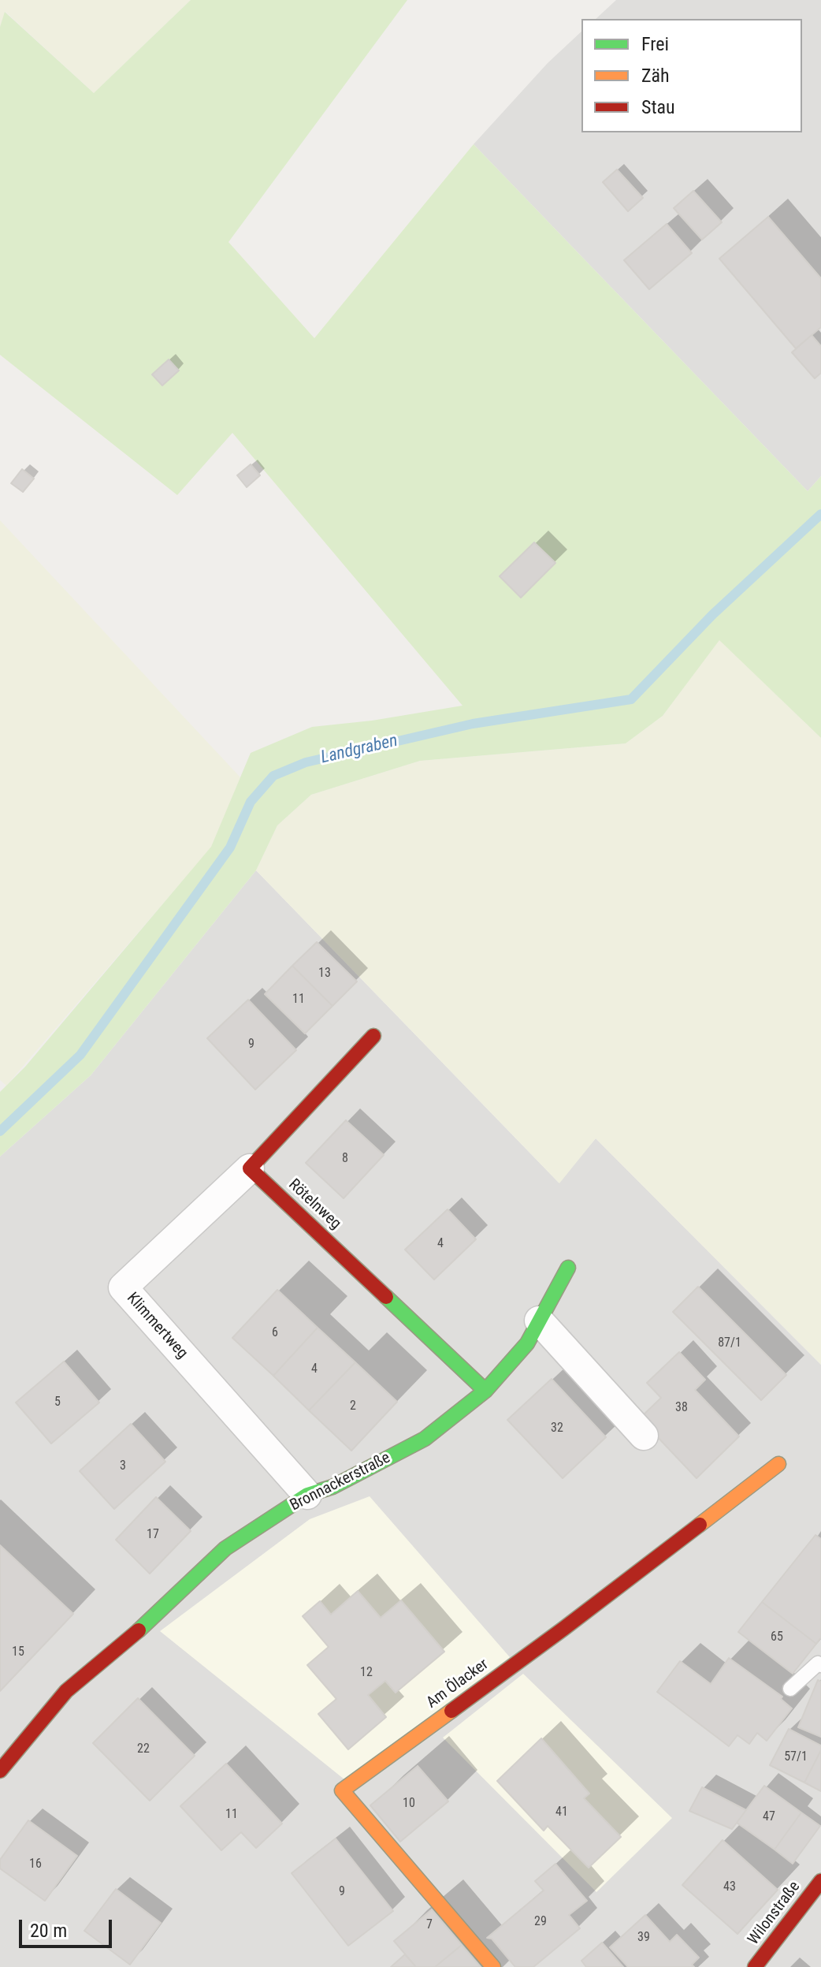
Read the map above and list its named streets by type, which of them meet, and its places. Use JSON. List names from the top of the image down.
{
  "streets": {
    "street": [
      "Rötelnweg",
      "Klimmertweg",
      "Bronnackerstraße",
      "Am Ölacker",
      "Wilonstraße"
    ]
  },
  "crossings": [
    ["Rötelnweg", "Klimmertweg"],
    ["Rötelnweg", "Bronnackerstraße"],
    ["Klimmertweg", "Bronnackerstraße"]
  ],
  "water": ["Landgraben"],
  "house_numbers": [
    "13",
    "11",
    "9",
    "8",
    "4",
    "6",
    "87/1",
    "4",
    "5",
    "2",
    "38",
    "32",
    "3",
    "17",
    "65",
    "15",
    "12",
    "22",
    "57/1",
    "10",
    "41",
    "11",
    "47",
    "16",
    "43",
    "9",
    "29",
    "7",
    "39"
  ],
  "legend": ["Frei", "Zäh", "Stau"],
  "scale_bar": "20 m"
}
